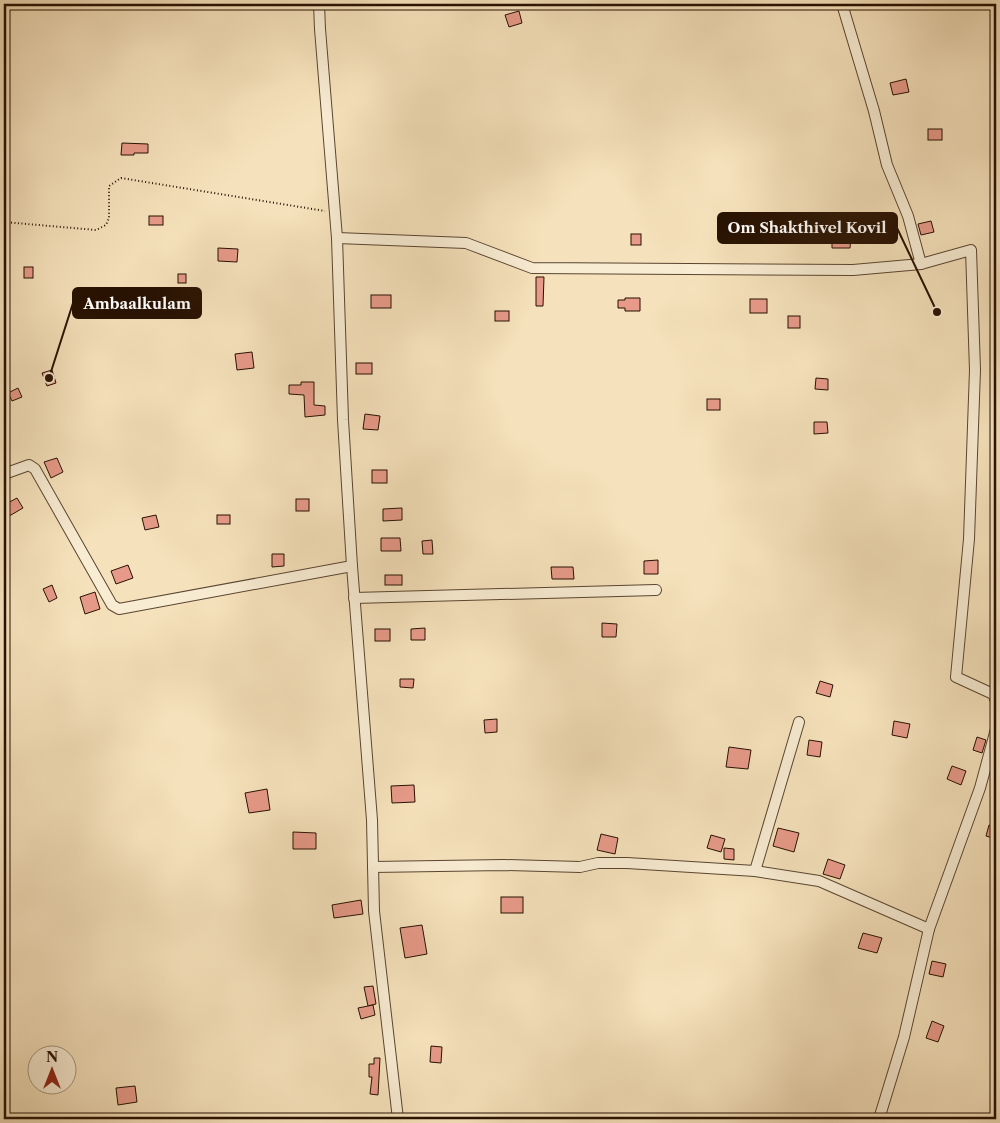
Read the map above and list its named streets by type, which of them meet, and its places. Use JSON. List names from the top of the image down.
{
  "places": ["Om Shakthivel Kovil", "Ambaalkulam"],
  "north": "top"
}
